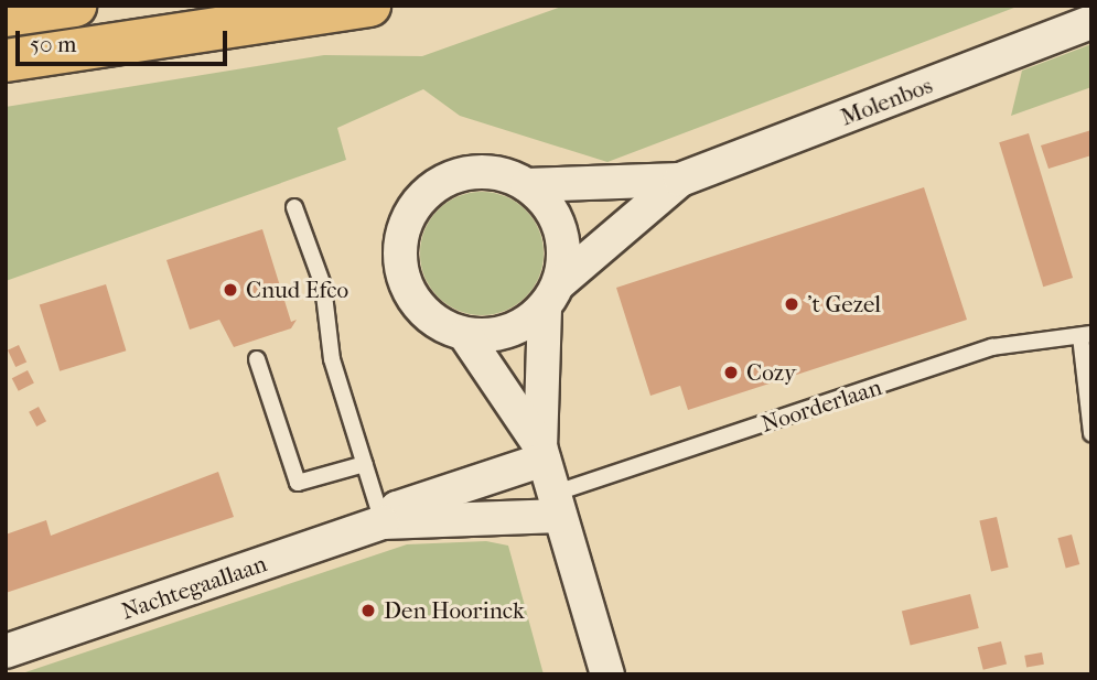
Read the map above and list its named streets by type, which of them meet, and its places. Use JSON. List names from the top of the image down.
{
  "streets": {
    "street": ["Molenbos", "Nachtegaallaan"],
    "lane": ["Noorderlaan"]
  },
  "crossings": [
    ["Molenbos", "Nachtegaallaan"],
    ["Noorderlaan", "Nachtegaallaan"]
  ],
  "places": [
    "Cnud Efco",
    "'t Gezel",
    "Cozy",
    "Den Hoorinck"
  ],
  "scale_bar": "50 m"
}
